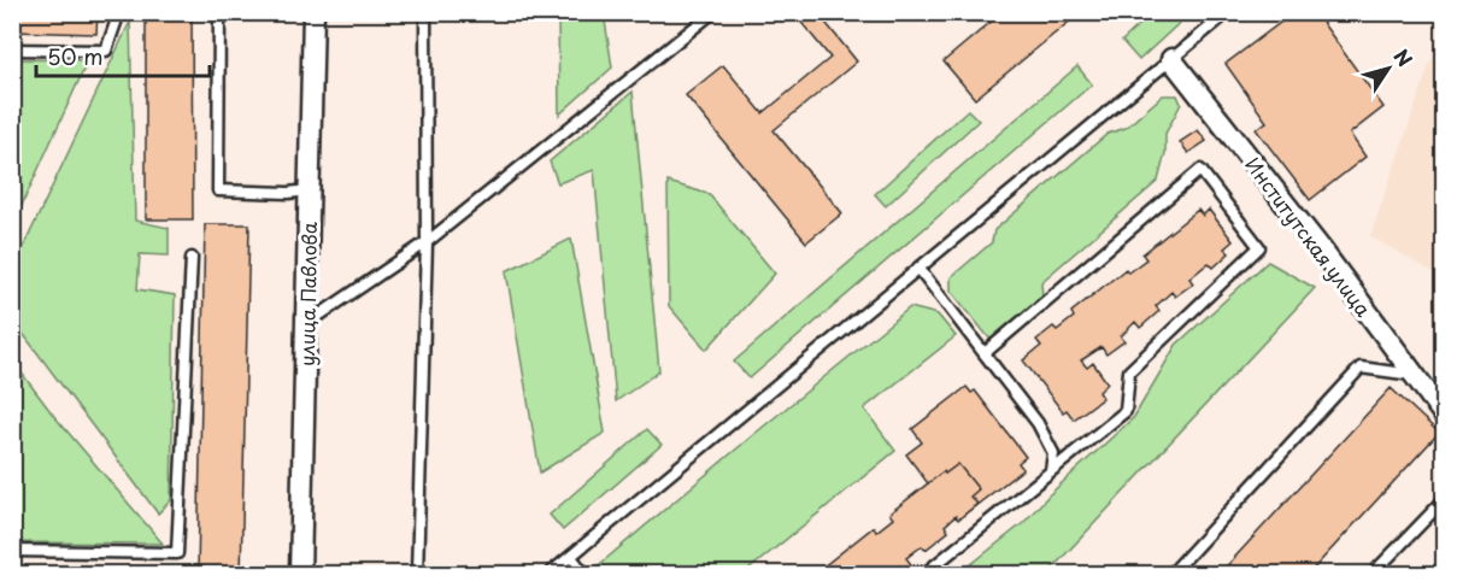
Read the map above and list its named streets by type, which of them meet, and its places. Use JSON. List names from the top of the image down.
{
  "streets": {
    "street": ["Институтская улица", "улица Павлова"]
  },
  "scale_bar": "50 m",
  "north": "top right"
}
